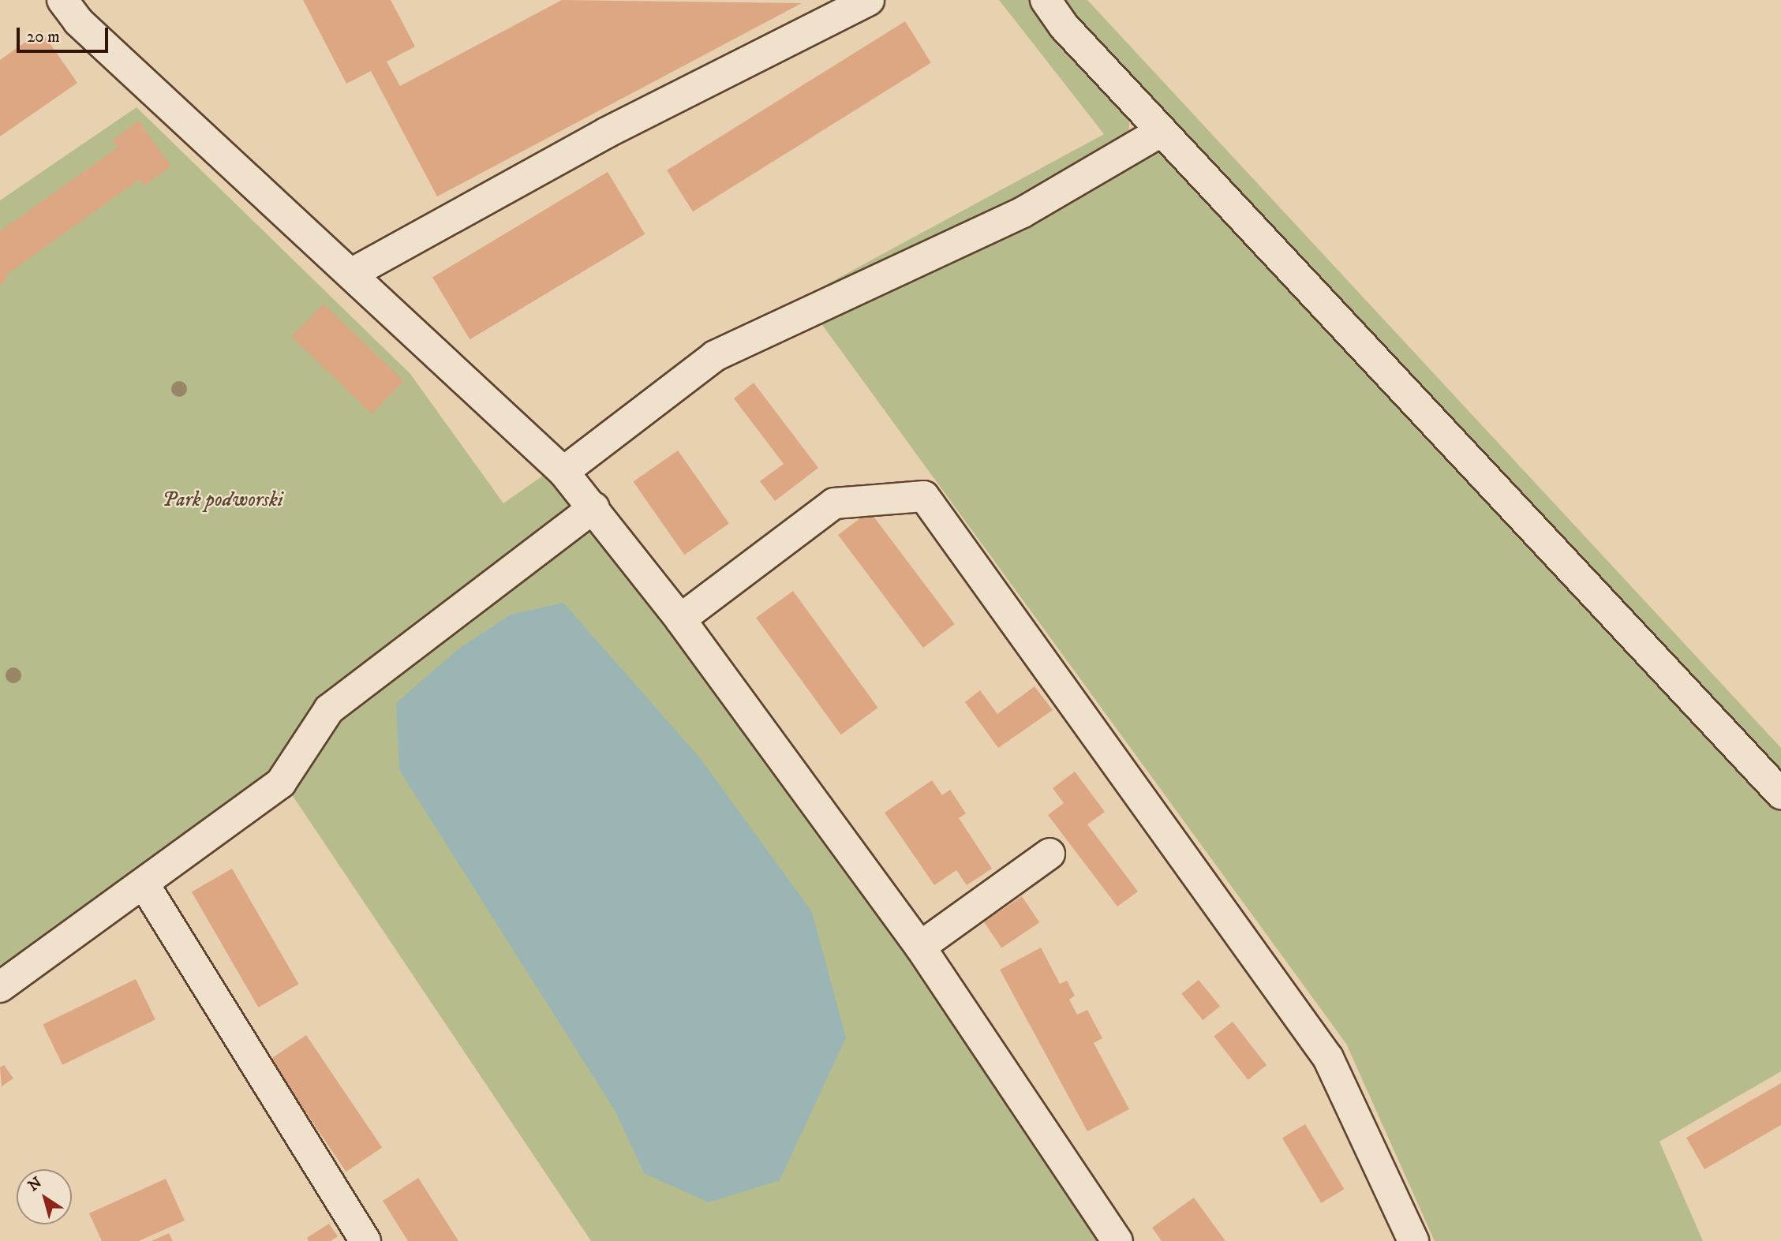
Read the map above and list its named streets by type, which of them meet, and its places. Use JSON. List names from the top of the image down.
{
  "parks": ["Park podworski"],
  "scale_bar": "20 m",
  "north": "top left"
}
